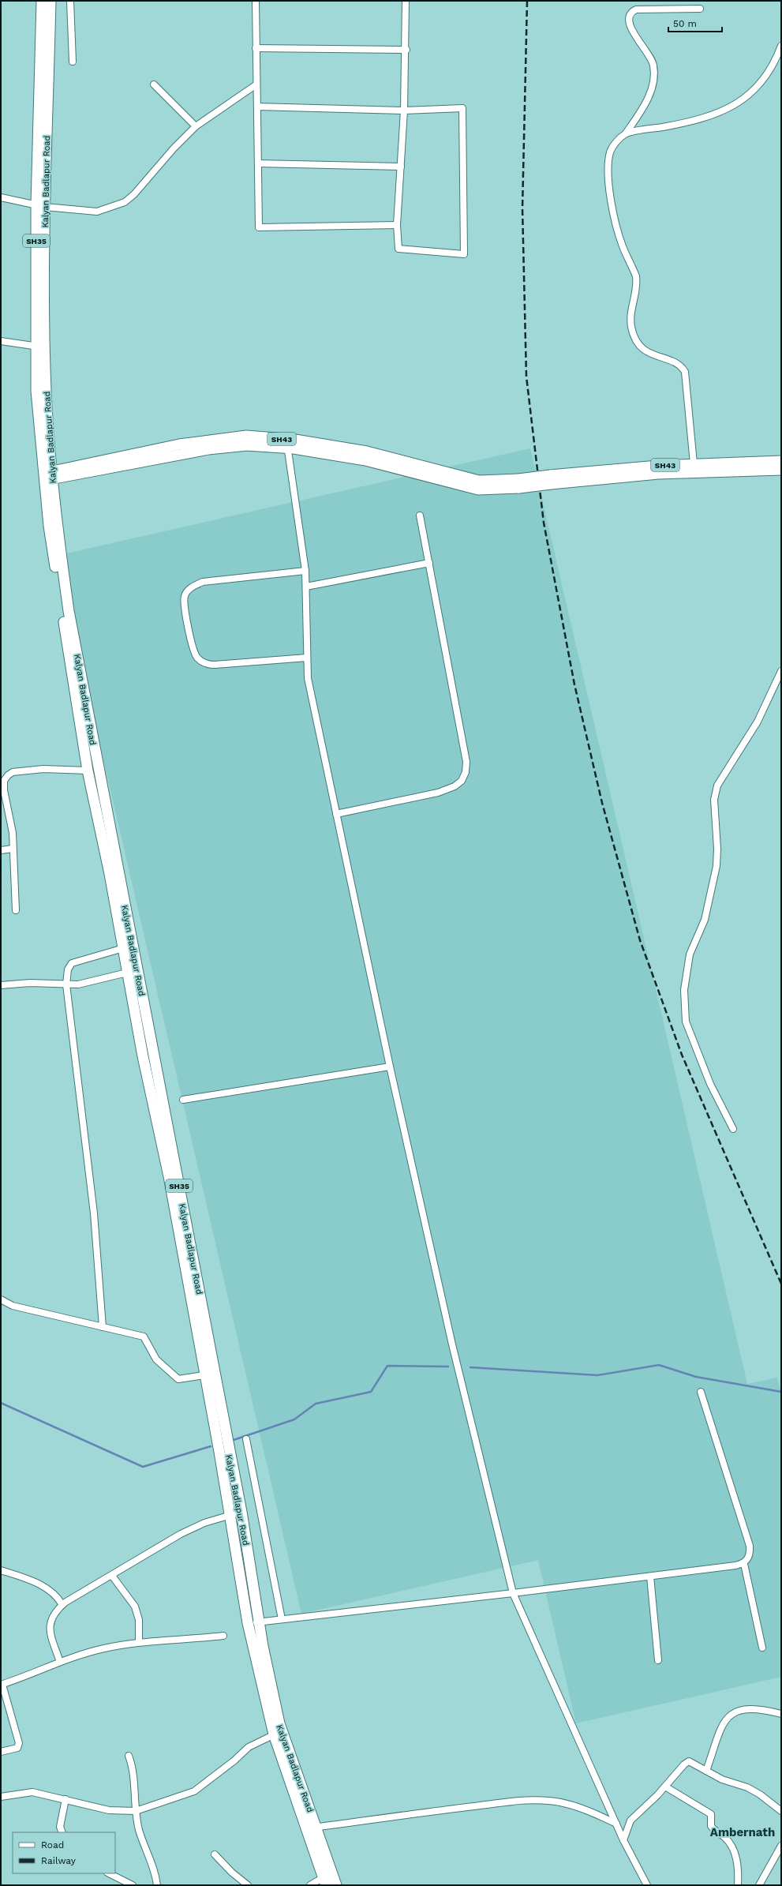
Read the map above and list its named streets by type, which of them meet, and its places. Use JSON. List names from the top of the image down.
{
  "streets": {
    "main road": ["Kalyan Badlapur Road", "SH35", "SH43"]
  },
  "crossings": [
    ["Kalyan Badlapur Road", "SH43"]
  ],
  "districts": ["Ambernath"],
  "legend": ["Road", "Railway"],
  "scale_bar": "50 m"
}
